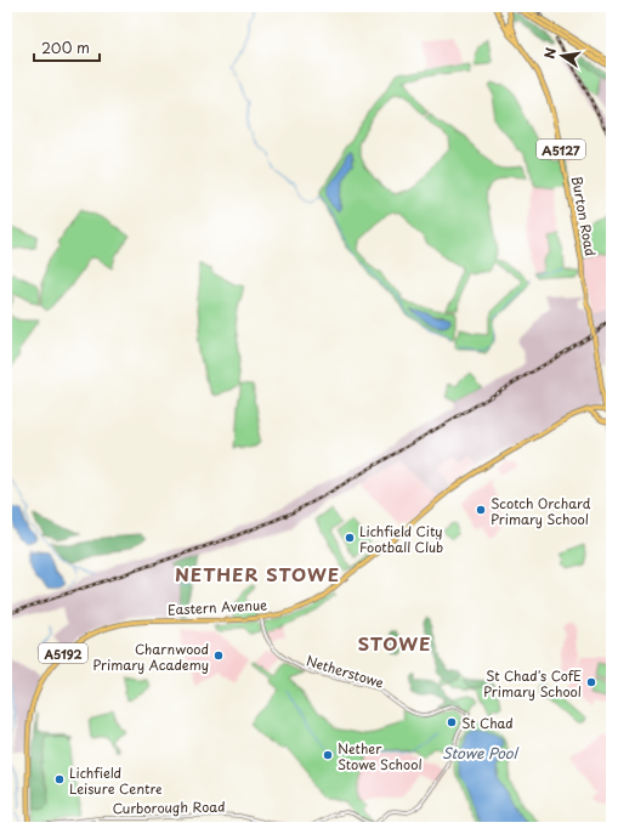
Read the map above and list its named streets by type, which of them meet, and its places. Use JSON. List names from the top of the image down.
{
  "streets": {
    "highway": [
      "A5127",
      "Burton Road",
      "Eastern Avenue",
      "A5192"
    ],
    "street": ["Netherstowe", "Curborough Road"]
  },
  "crossings": [
    ["A5127", "Burton Road"],
    ["A5127", "Eastern Avenue"],
    ["Eastern Avenue", "Netherstowe"],
    ["Eastern Avenue", "Curborough Road"],
    ["Netherstowe", "Curborough Road"]
  ],
  "districts": ["NETHER STOWE", "STOWE"],
  "water": ["Stowe Pool"],
  "places": [
    "Scotch Orchard Primary School",
    "Lichfield City Football Club",
    "Charnwood Primary Academy",
    "St Chad's CofE Primary School",
    "St Chad",
    "Nether Stowe School",
    "Lichfield Leisure Centre"
  ],
  "scale_bar": "200 m",
  "north": "left"
}
